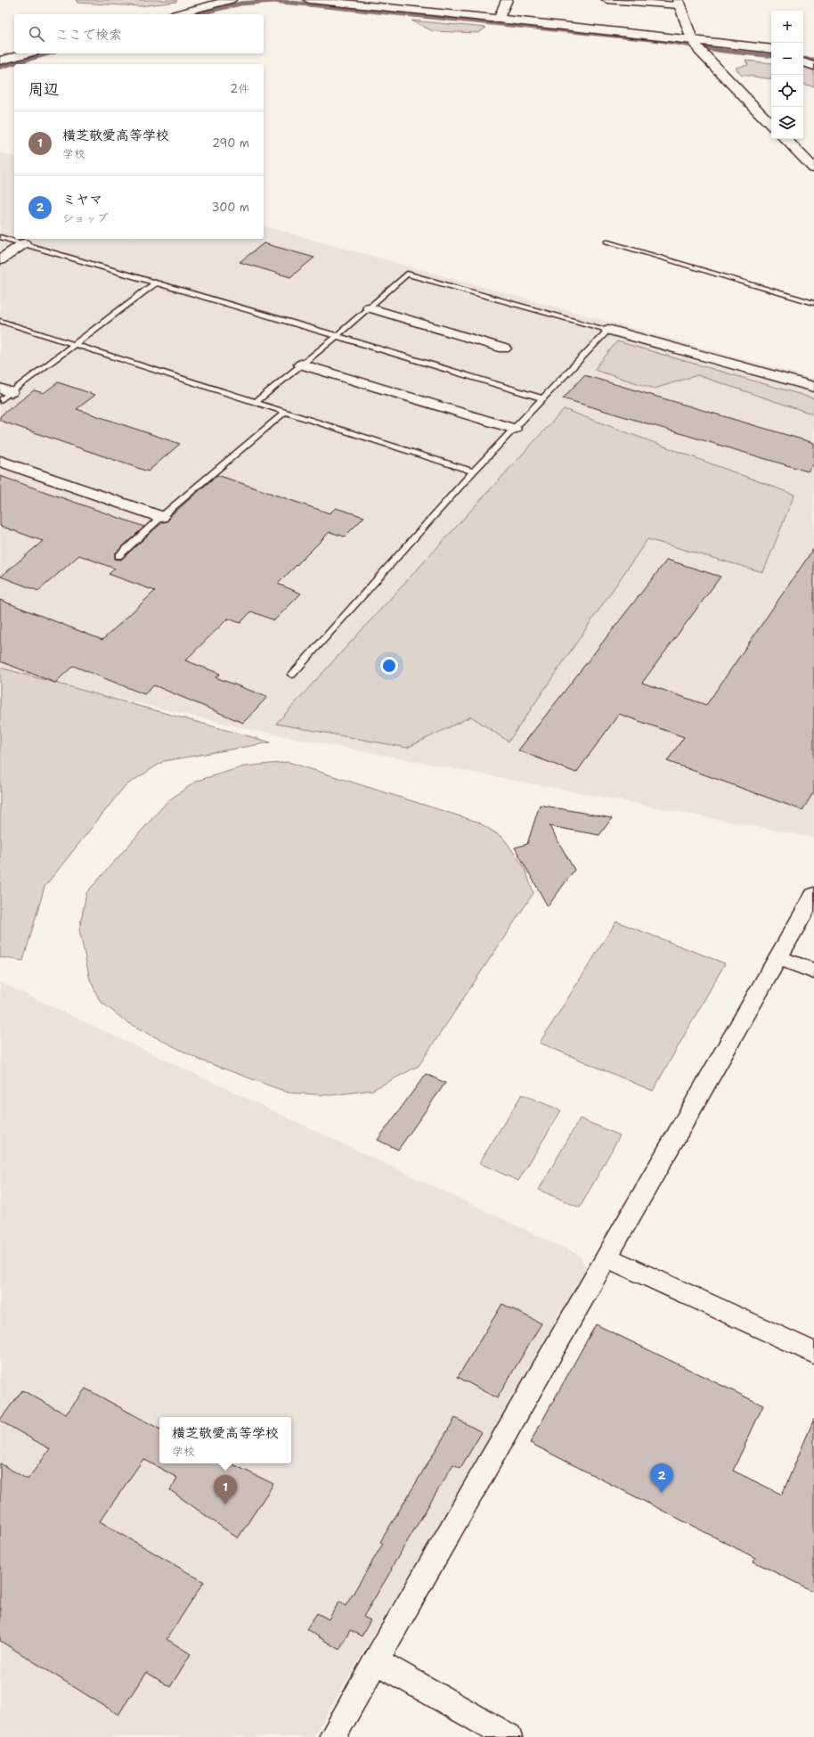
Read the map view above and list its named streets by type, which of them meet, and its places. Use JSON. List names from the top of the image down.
{
  "page": {
    "map_buttons": ["+", "−"],
    "search": "ここで検索",
    "heading": ["周辺", "2件"],
    "list": [
      {
        "mark": "1",
        "name": "横芝敬愛高等学校",
        "note": "学校",
        "value": "290 m"
      },
      {
        "mark": "2",
        "name": "ミヤマ",
        "note": "ショップ",
        "value": "300 m"
      }
    ],
    "popup": ["横芝敬愛高等学校", "学校"],
    "pins": ["2", "1"]
  }
}
